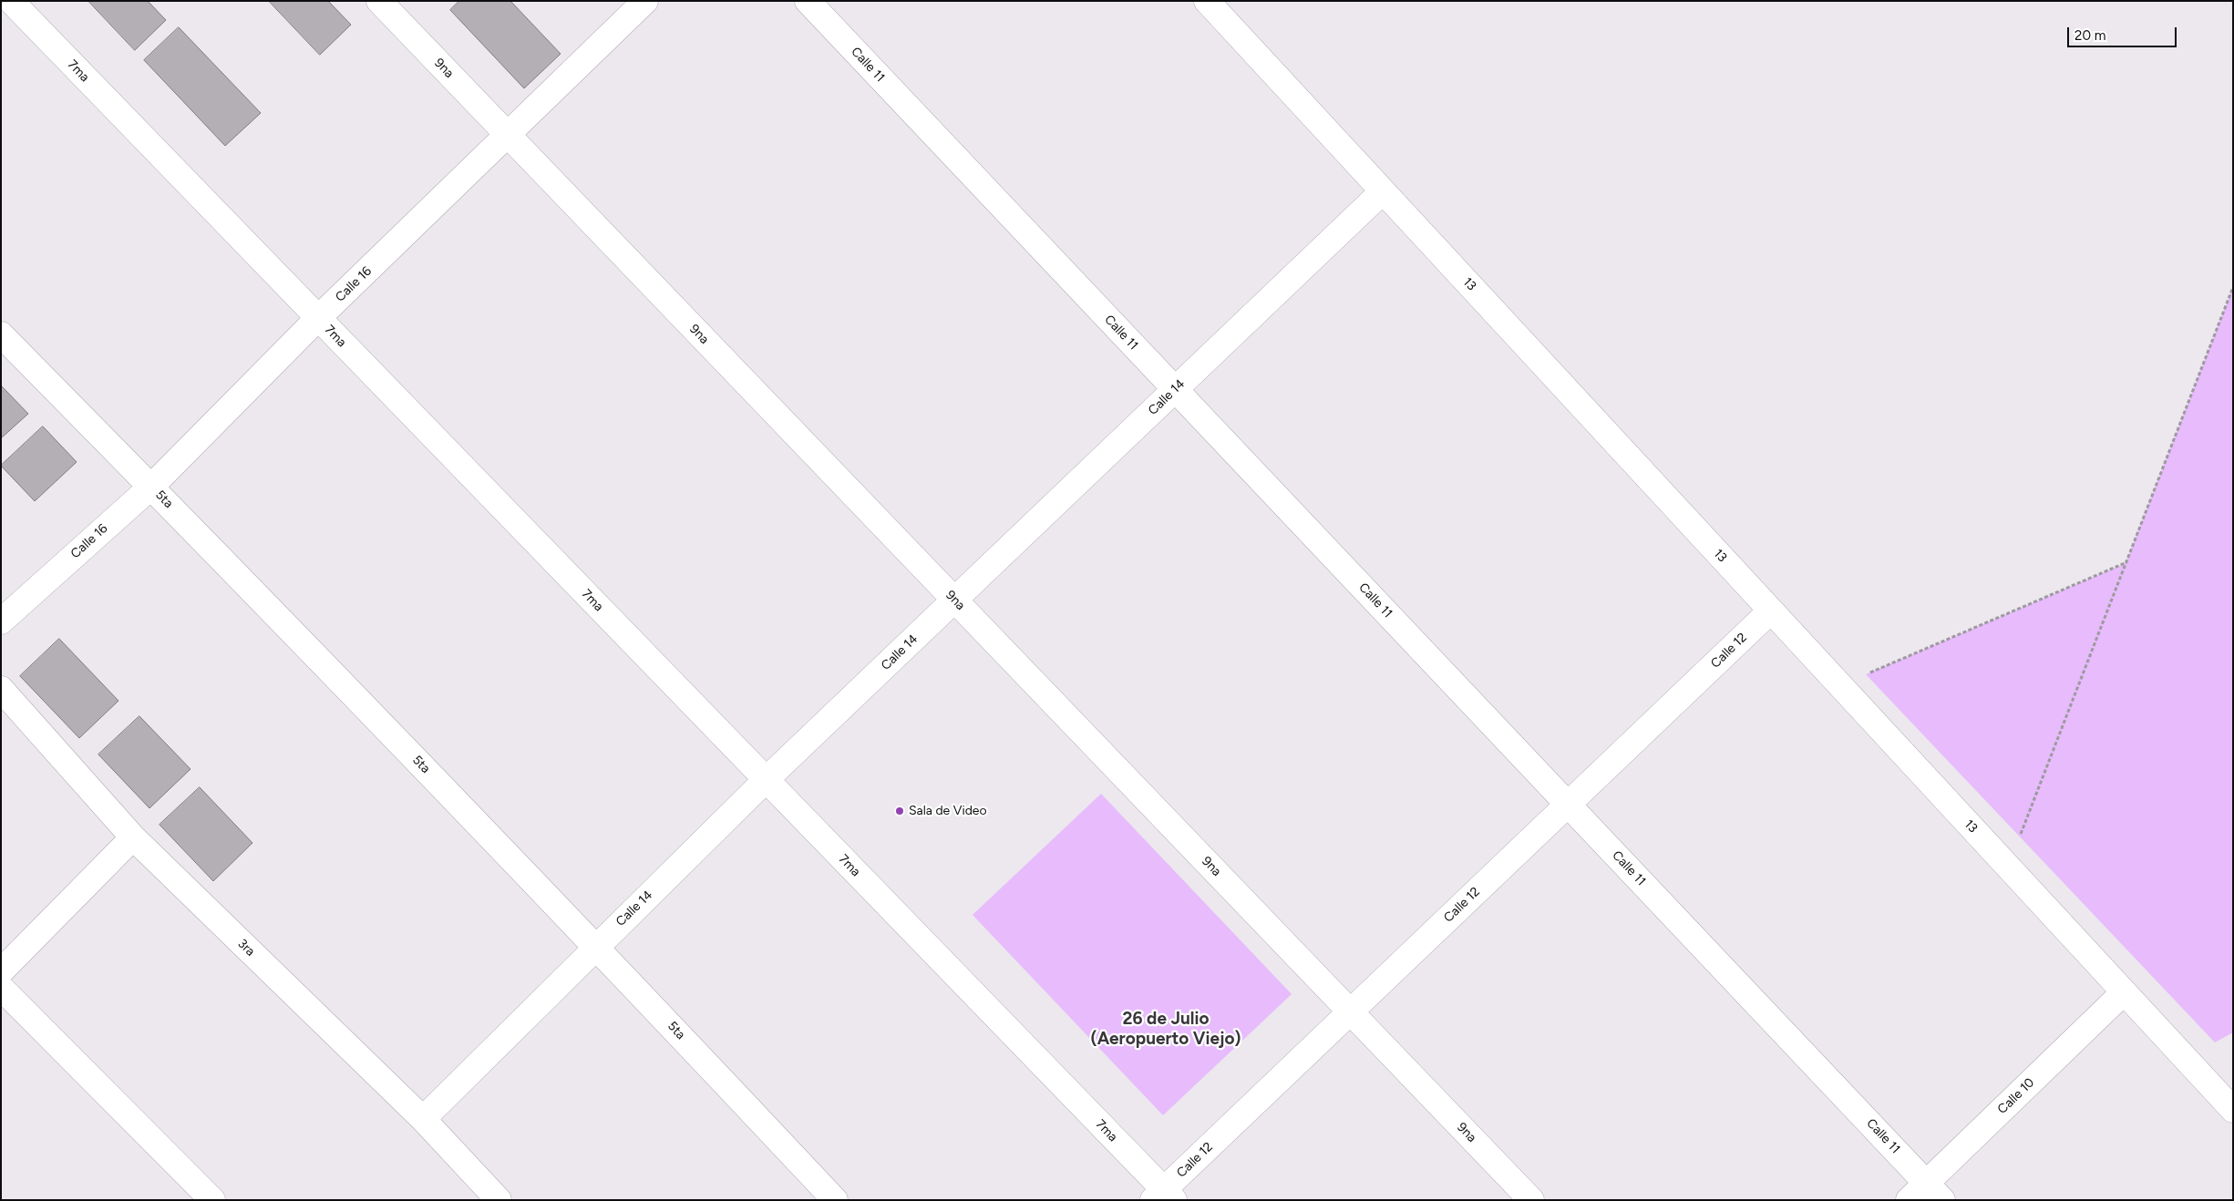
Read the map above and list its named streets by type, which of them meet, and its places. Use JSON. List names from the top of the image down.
{
  "streets": {
    "street": [
      "Calle 11",
      "9na",
      "7ma",
      "Calle 16",
      "13",
      "Calle 14",
      "5ta",
      "Calle 12",
      "3ra",
      "Calle 10"
    ]
  },
  "crossings": [
    ["Calle 11", "Calle 14"],
    ["Calle 11", "Calle 12"],
    ["Calle 11", "Calle 10"],
    ["9na", "Calle 16"],
    ["9na", "Calle 14"],
    ["9na", "Calle 12"],
    ["7ma", "Calle 16"],
    ["7ma", "Calle 14"],
    ["7ma", "Calle 12"],
    ["Calle 16", "5ta"],
    ["13", "Calle 14"],
    ["13", "Calle 12"],
    ["13", "Calle 10"],
    ["Calle 14", "5ta"],
    ["Calle 14", "3ra"]
  ],
  "districts": ["26 de Julio (Aeropuerto Viejo)"],
  "places": ["Sala de Video"],
  "scale_bar": "20 m"
}
